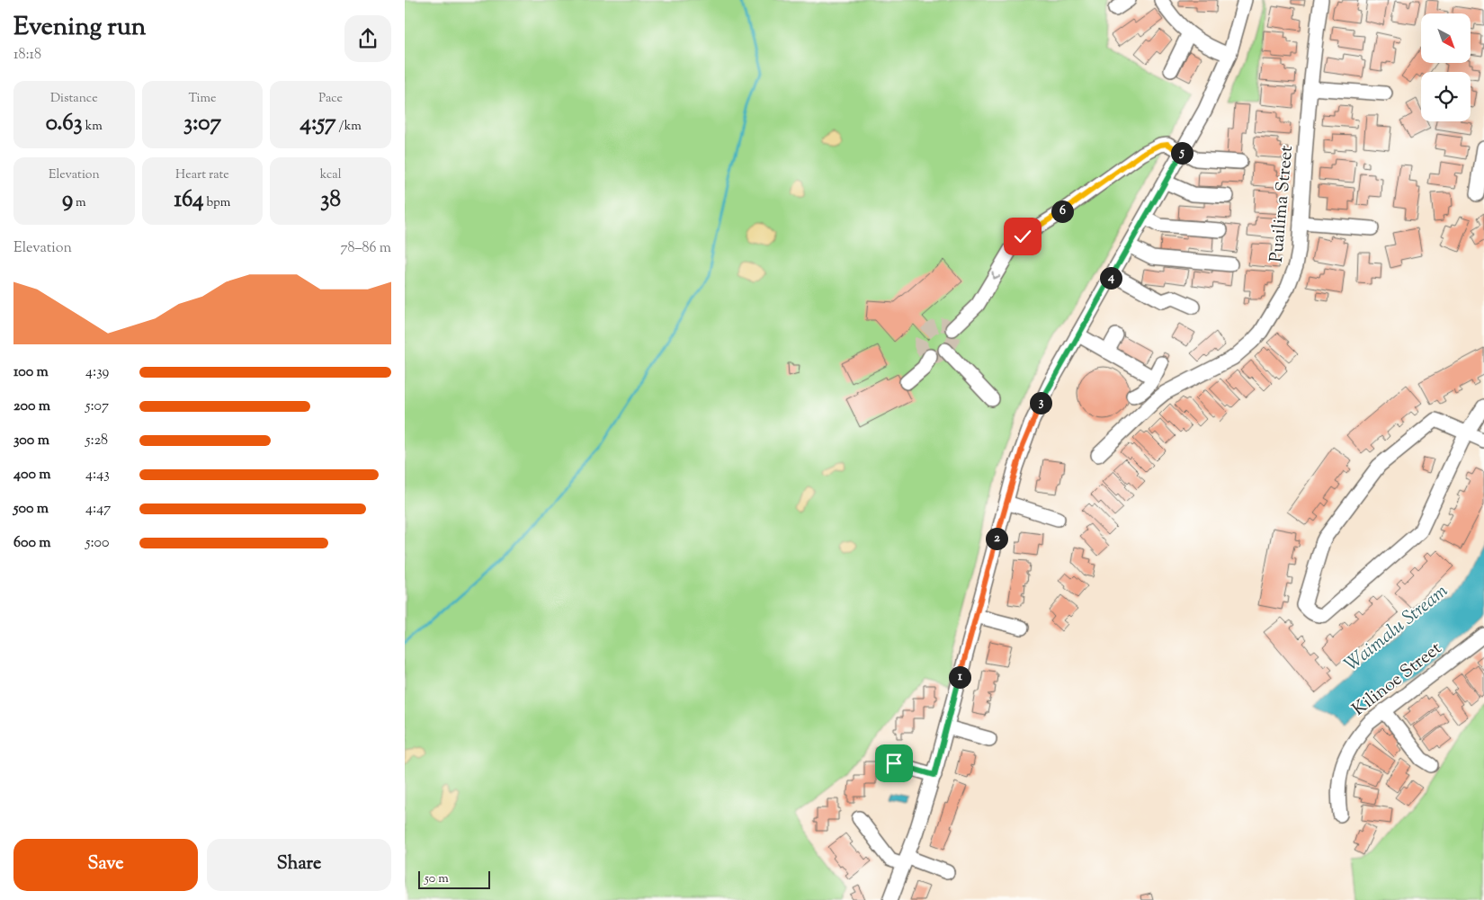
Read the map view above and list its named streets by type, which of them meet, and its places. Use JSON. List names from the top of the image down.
{
  "streets": {
    "street": ["Puailima Street", "Kilinoe Street"]
  },
  "water": ["Waimalu Stream"],
  "scale_bar": "50 m",
  "north": "bottom right",
  "page": {
    "heading": ["Evening run", "18:18"],
    "stats": [
      ["Distance", "0.63 km"],
      ["Time", "3:07"],
      ["Pace", "4:57 /km"],
      ["Elevation", "9 m"],
      ["Heart rate", "164 bpm"],
      ["kcal", "38"]
    ],
    "pins": [
      "5",
      "6",
      "4",
      "3",
      "2",
      "1"
    ],
    "chart": ["Elevation", "78–86 m"],
    "list": [
      {
        "name": "100 m",
        "note": "4:39"
      },
      {
        "name": "200 m",
        "note": "5:07"
      },
      {
        "name": "300 m",
        "note": "5:28"
      },
      {
        "name": "400 m",
        "note": "4:43"
      },
      {
        "name": "500 m",
        "note": "4:47"
      },
      {
        "name": "600 m",
        "note": "5:00"
      }
    ],
    "buttons": ["Save", "Share"],
    "scale": "50 m"
  }
}
